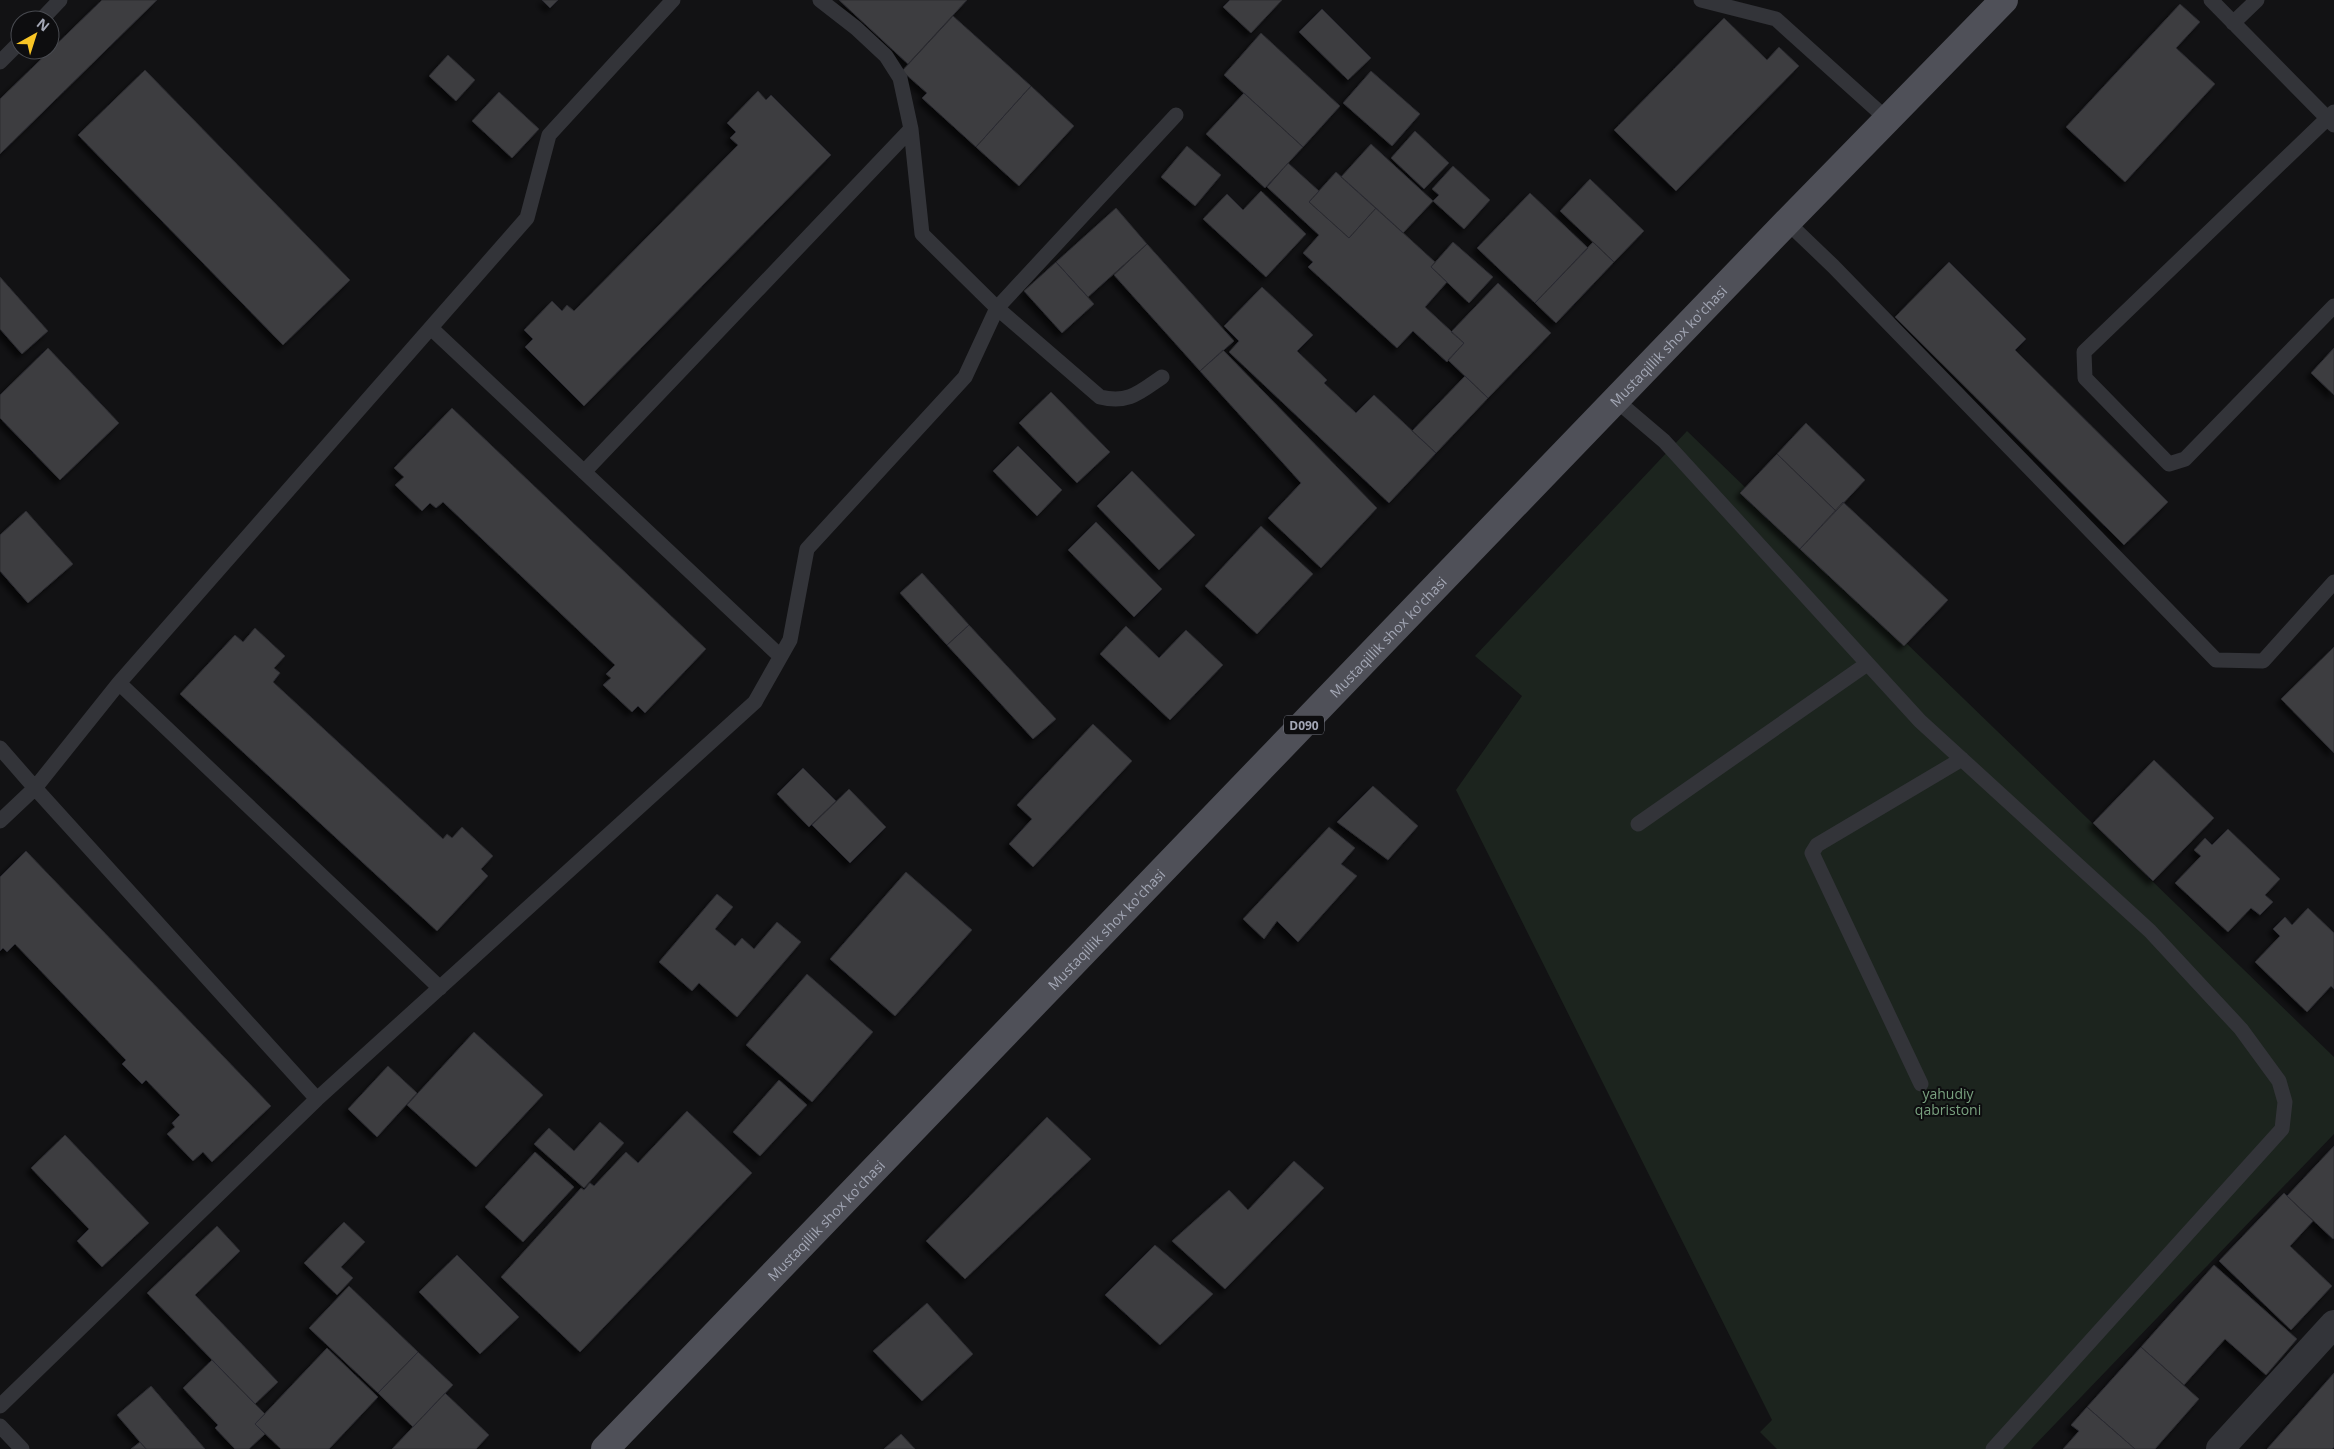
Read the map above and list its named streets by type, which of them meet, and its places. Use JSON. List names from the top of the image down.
{
  "streets": {
    "main road": ["Mustaqillik shox ko'chasi", "D090"]
  },
  "parks": ["yahudiy qabristoni"],
  "north": "top right"
}
